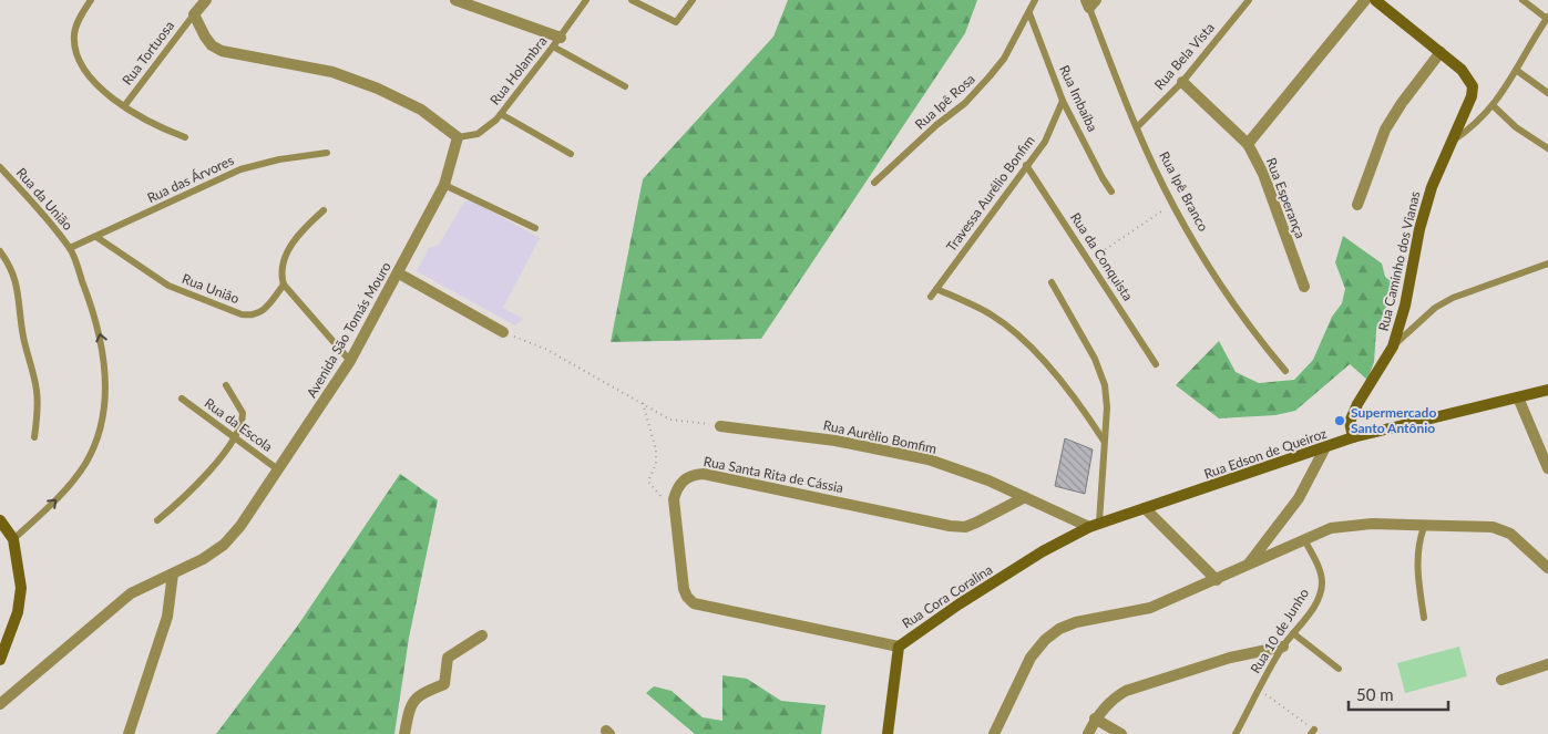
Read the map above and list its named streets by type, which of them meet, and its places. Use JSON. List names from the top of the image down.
{
  "streets": {
    "street": [
      "Rua Esperança",
      "Rua Caminho dos Vianas",
      "Avenida São Tomás Mouro",
      "Rua Aurèlio Bomfim",
      "Rua Edson de Queiroz",
      "Rua Santa Rita de Cássia",
      "Rua Cora Coralina"
    ],
    "lane": [
      "Rua Tortuosa",
      "Rua Bela Vista",
      "Rua Holambra",
      "Rua Imbaíba",
      "Rua Ipê Rosa",
      "Rua das Árvores",
      "Rua Ipê Branco",
      "Travessa Aurélio Bonfim",
      "Rua da União",
      "Rua da Conquista",
      "Rua União",
      "Rua da Escola",
      "Rua 10 de Junho"
    ]
  },
  "crossings": [
    ["Rua Bela Vista", "Rua Ipê Branco"],
    ["Rua Bela Vista", "Rua Esperança"],
    ["Rua Holambra", "Avenida São Tomás Mouro"],
    ["Rua Imbaíba", "Rua Ipê Rosa"],
    ["Rua Imbaíba", "Travessa Aurélio Bonfim"],
    ["Rua das Árvores", "Rua da União"],
    ["Rua das Árvores", "Rua União"],
    ["Travessa Aurélio Bonfim", "Rua da Conquista"],
    ["Rua Caminho dos Vianas", "Rua Edson de Queiroz"],
    ["Avenida São Tomás Mouro", "Rua da Escola"],
    ["Rua Aurèlio Bomfim", "Rua Edson de Queiroz"],
    ["Rua Aurèlio Bomfim", "Rua Santa Rita de Cássia"],
    ["Rua Aurèlio Bomfim", "Rua Cora Coralina"],
    ["Rua Edson de Queiroz", "Rua Cora Coralina"],
    ["Rua Santa Rita de Cássia", "Rua Cora Coralina"]
  ],
  "places": ["Supermercado Santo Antônio"],
  "scale_bar": "50 m"
}
